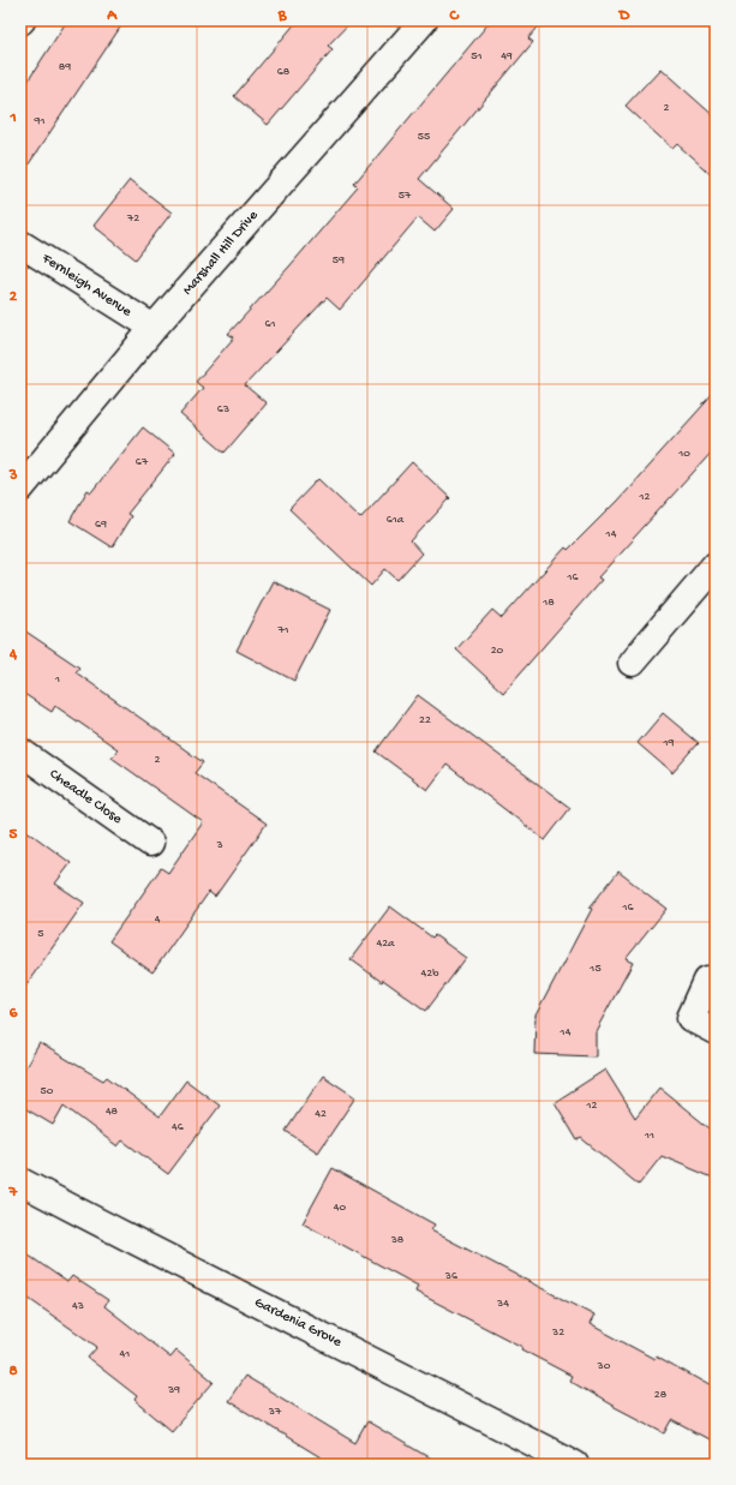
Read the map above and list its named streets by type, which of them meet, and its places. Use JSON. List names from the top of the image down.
{
  "streets": {
    "street": [
      "Marshall Hill Drive",
      "Fernleigh Avenue",
      "Cheadle Close",
      "Gardenia Grove"
    ]
  },
  "crossings": [
    ["Marshall Hill Drive", "Fernleigh Avenue"]
  ],
  "house_numbers": [
    "51",
    "49",
    "89",
    "68",
    "2",
    "91",
    "55",
    "57",
    "72",
    "59",
    "61",
    "63",
    "10",
    "67",
    "12",
    "61a",
    "69",
    "14",
    "16",
    "18",
    "71",
    "20",
    "1",
    "22",
    "19",
    "2",
    "3",
    "16",
    "4",
    "5",
    "42a",
    "15",
    "42b",
    "14",
    "50",
    "12",
    "48",
    "42",
    "46",
    "11",
    "40",
    "38",
    "36",
    "34",
    "43",
    "32",
    "41",
    "30",
    "39",
    "28",
    "37"
  ],
  "grid": {
    "columns": [
      "A",
      "B",
      "C",
      "D"
    ],
    "rows": [
      "1",
      "2",
      "3",
      "4",
      "5",
      "6",
      "7",
      "8"
    ]
  }
}
